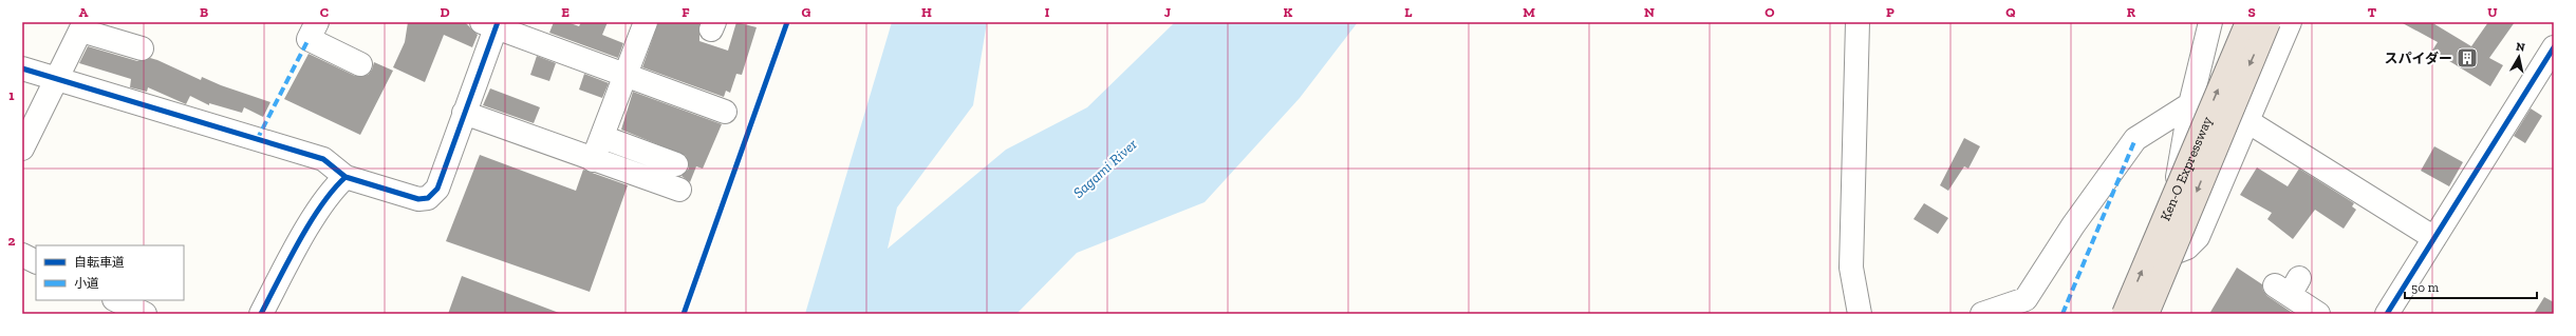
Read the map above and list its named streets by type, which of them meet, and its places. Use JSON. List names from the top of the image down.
{
  "streets": {
    "highway": ["Ken-O Expressway"]
  },
  "water": ["Sagami River"],
  "places": {
    "building": ["スパイダー"]
  },
  "legend": ["自転車道", "小道"],
  "scale_bar": "50 m",
  "north": "top",
  "grid": {
    "columns": [
      "A",
      "B",
      "C",
      "D",
      "E",
      "F",
      "G",
      "H",
      "I",
      "J",
      "K",
      "L",
      "M",
      "N",
      "O",
      "P",
      "Q",
      "R",
      "S",
      "T",
      "U"
    ],
    "rows": ["1", "2"]
  }
}
